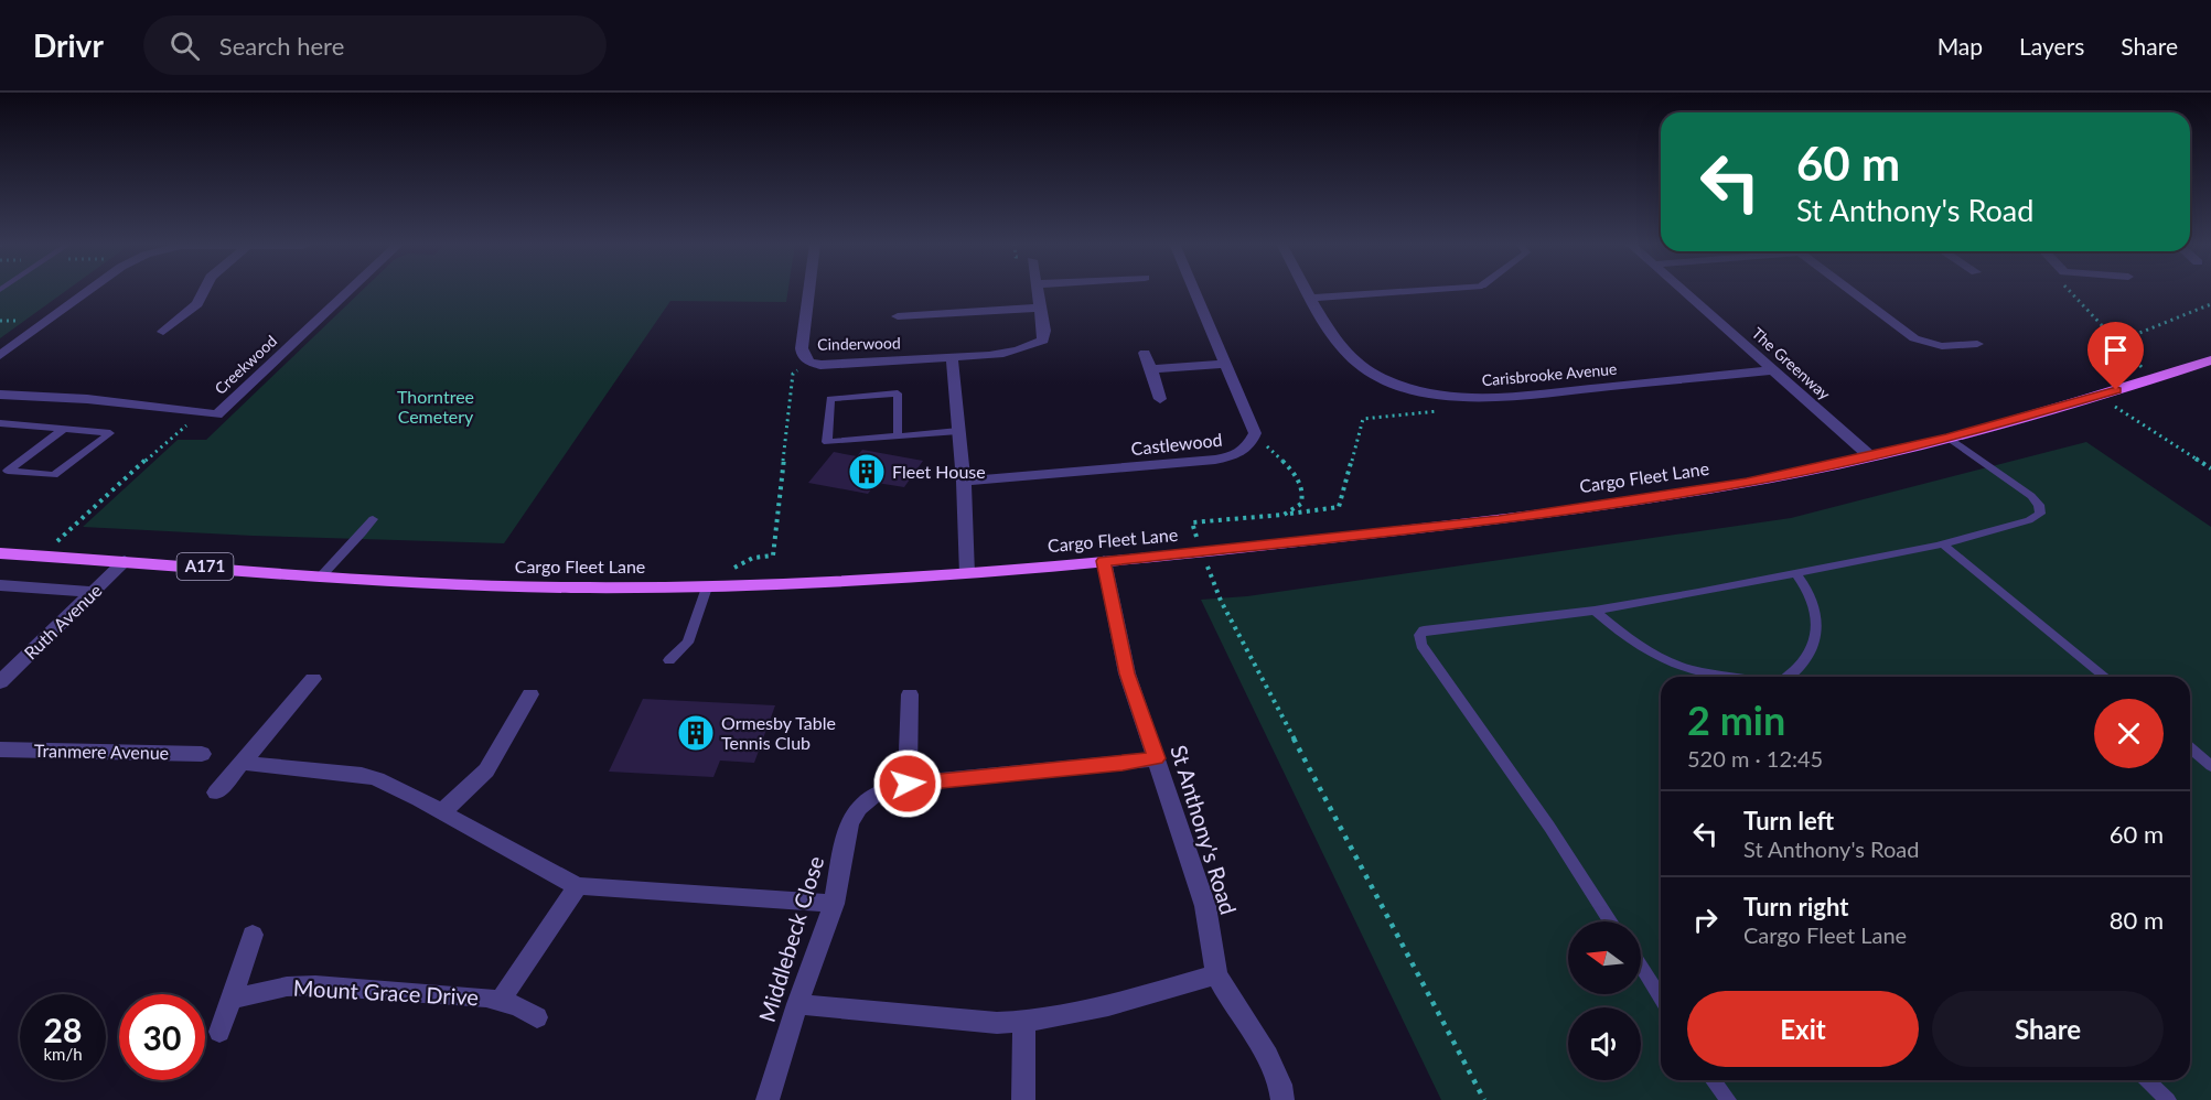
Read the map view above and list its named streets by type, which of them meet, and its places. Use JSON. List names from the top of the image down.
{
  "streets": {
    "main road": ["Cargo Fleet Lane", "A171"],
    "street": [
      "Cinderwood",
      "The Greenway",
      "Creekwood",
      "Carisbrooke Avenue",
      "Castlewood",
      "Ruth Avenue",
      "Tranmere Avenue",
      "St Anthony's Road",
      "Middlebeck Close",
      "Mount Grace Drive"
    ]
  },
  "crossings": [
    ["The Greenway", "Carisbrooke Avenue"],
    ["The Greenway", "Cargo Fleet Lane"],
    ["Cargo Fleet Lane", "Ruth Avenue"],
    ["Cargo Fleet Lane", "St Anthony's Road"],
    ["St Anthony's Road", "Middlebeck Close"]
  ],
  "parks": ["Thorntree Cemetery"],
  "places": {
    "building": ["Fleet House", "Ormesby Table Tennis Club"]
  },
  "north": "left",
  "page": {
    "header": "Drivr",
    "search": "Search here",
    "nav": ["Map", "Layers", "Share"],
    "turn": ["60 m", "St Anthony's Road"],
    "heading": ["2 min", "520 m · 12:45"],
    "list": [
      {
        "name": "Turn left",
        "note": "St Anthony's Road",
        "value": "60 m"
      },
      {
        "name": "Turn right",
        "note": "Cargo Fleet Lane",
        "value": "80 m"
      }
    ],
    "buttons": ["Exit", "Share"],
    "speed": "28 km/h",
    "limit": "30"
  }
}
